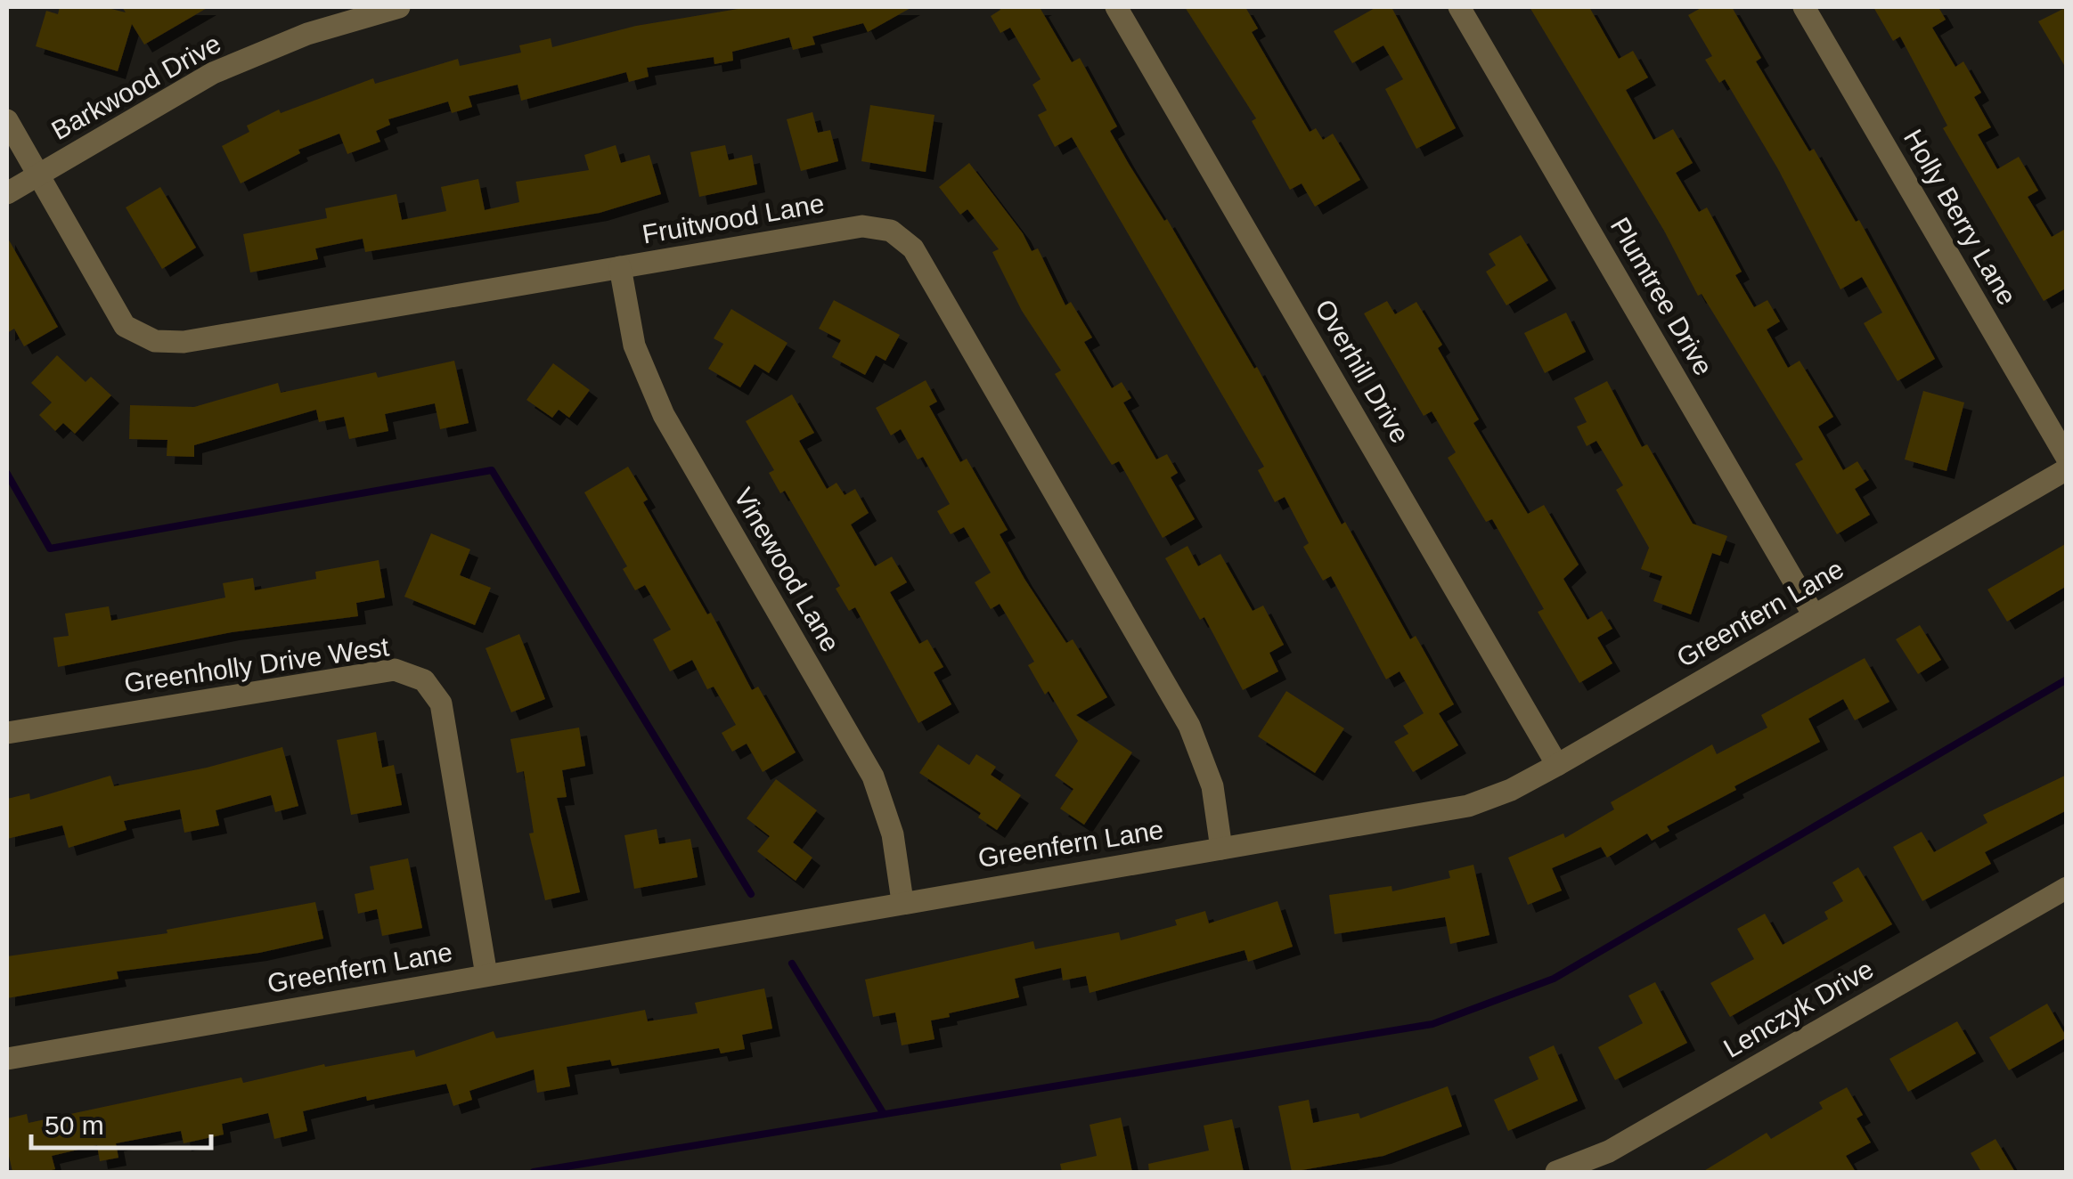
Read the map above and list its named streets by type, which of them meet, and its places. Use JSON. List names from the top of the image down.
{
  "streets": {
    "street": [
      "Barkwood Drive",
      "Holly Berry Lane",
      "Fruitwood Lane",
      "Plumtree Drive",
      "Overhill Drive",
      "Vinewood Lane",
      "Greenfern Lane",
      "Greenholly Drive West",
      "Lenczyk Drive"
    ]
  },
  "crossings": [
    ["Barkwood Drive", "Fruitwood Lane"],
    ["Fruitwood Lane", "Vinewood Lane"],
    ["Fruitwood Lane", "Greenfern Lane"],
    ["Plumtree Drive", "Greenfern Lane"],
    ["Overhill Drive", "Greenfern Lane"],
    ["Vinewood Lane", "Greenfern Lane"],
    ["Greenfern Lane", "Greenholly Drive West"]
  ],
  "scale_bar": "50 m"
}
